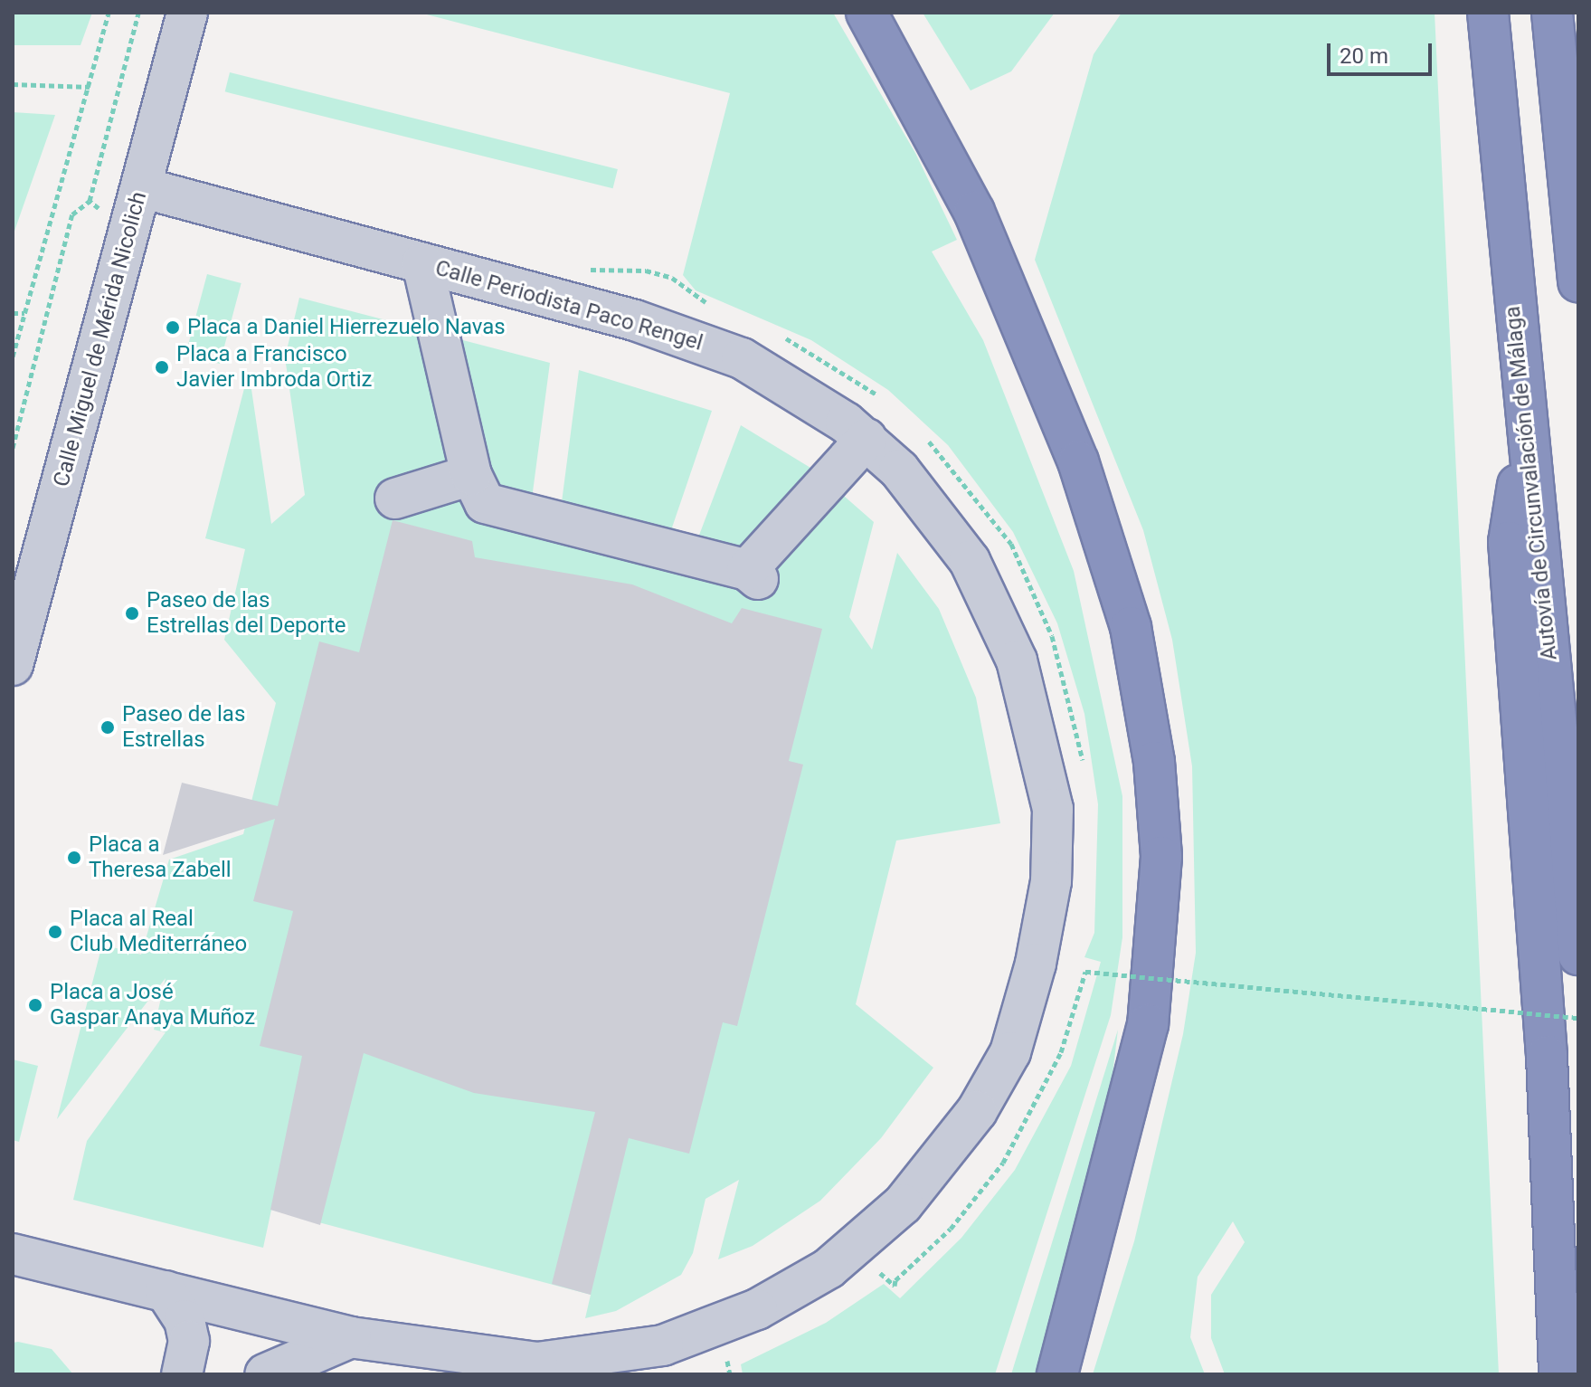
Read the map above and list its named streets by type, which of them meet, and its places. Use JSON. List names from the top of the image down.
{
  "streets": {
    "highway": ["Autovía de Circunvalación de Málaga"],
    "street": ["Calle Periodista Paco Rengel", "Calle Miguel de Mérida Nicolich"]
  },
  "crossings": [
    ["Calle Periodista Paco Rengel", "Calle Miguel de Mérida Nicolich"]
  ],
  "places": [
    "Placa a Daniel Hierrezuelo Navas",
    "Placa a Francisco Javier Imbroda Ortiz",
    "Paseo de las Estrellas del Deporte",
    "Paseo de las Estrellas",
    "Placa a Theresa Zabell",
    "Placa al Real Club Mediterráneo",
    "Placa a José Gaspar Anaya Muñoz"
  ],
  "scale_bar": "20 m"
}
